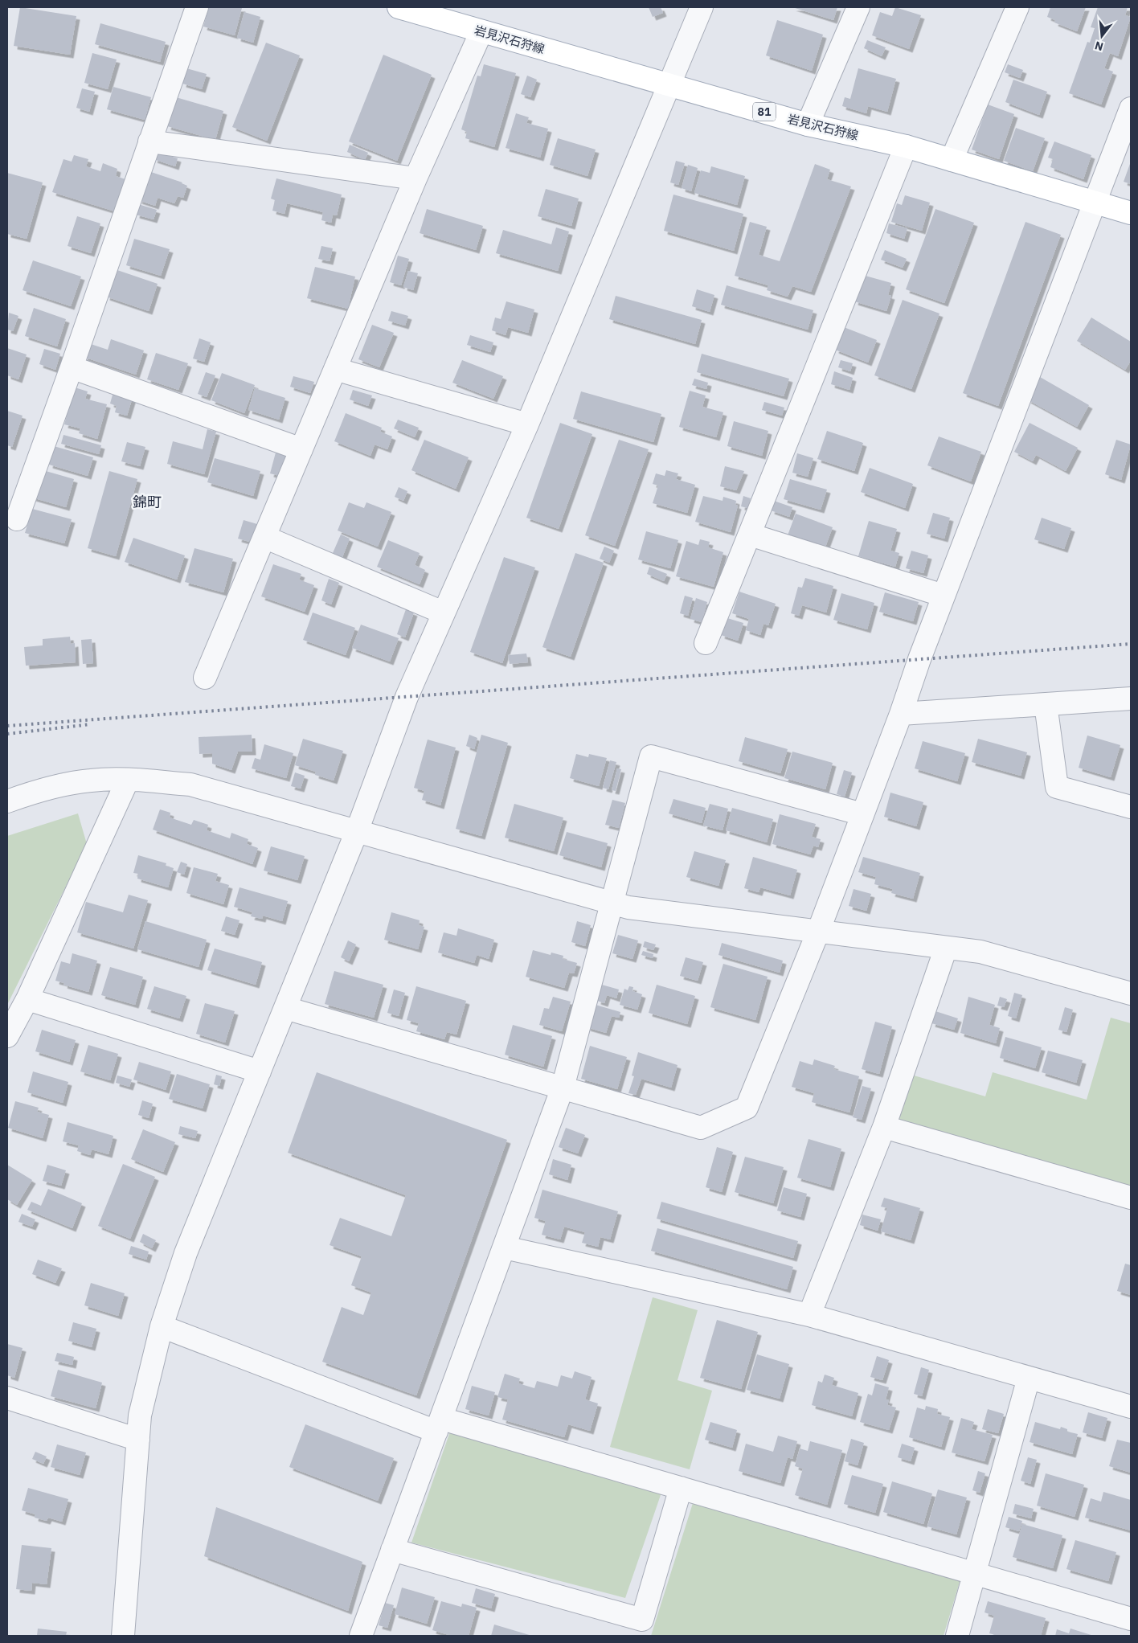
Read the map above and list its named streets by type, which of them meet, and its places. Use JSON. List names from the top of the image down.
{
  "streets": {
    "main road": ["岩見沢石狩線", "81"]
  },
  "districts": ["錦町"],
  "north": "bottom"
}
